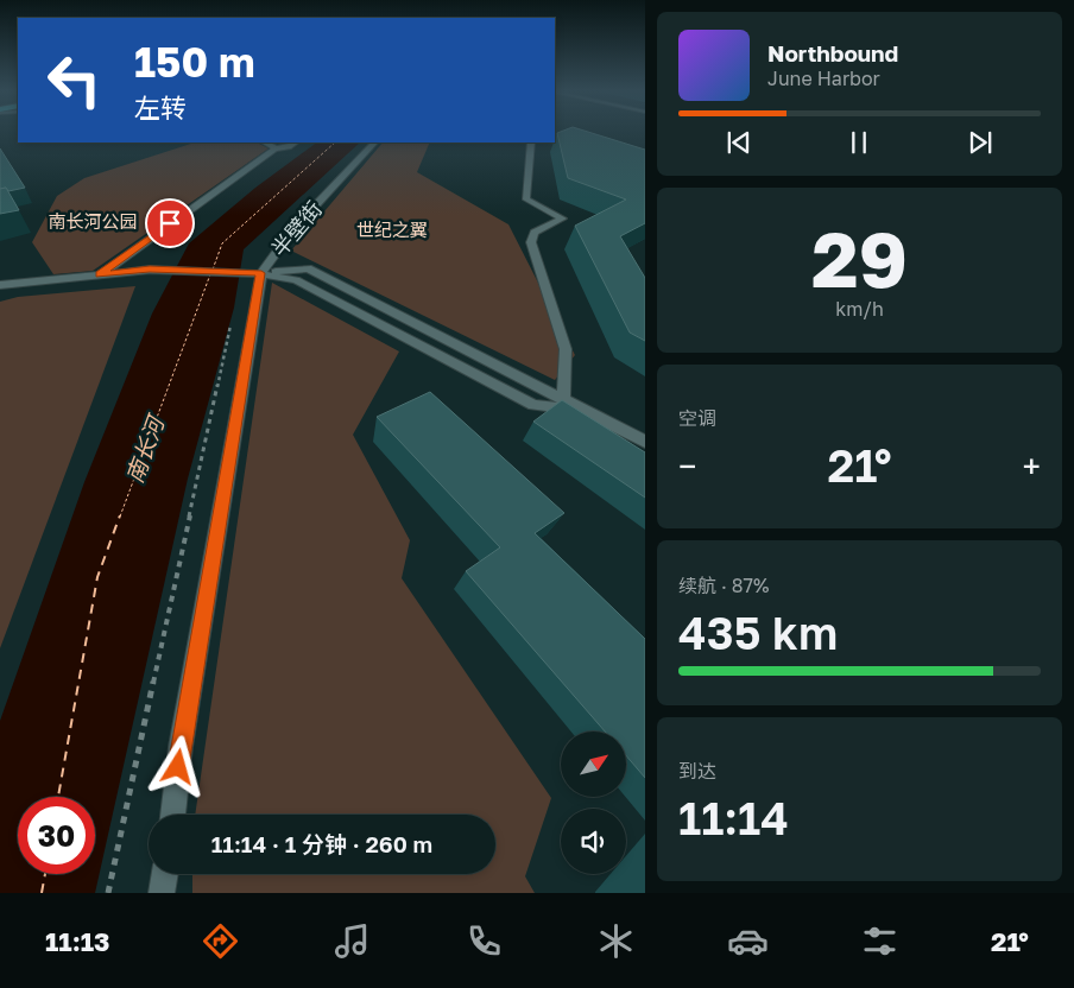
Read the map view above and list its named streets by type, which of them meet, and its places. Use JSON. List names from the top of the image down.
{
  "streets": {
    "street": ["半壁街"]
  },
  "water": ["南长河"],
  "parks": ["南长河公园", "世纪之翼"],
  "north": "top right",
  "page": {
    "turn": ["150 m", "左转"],
    "song": ["Northbound", "June Harbor"],
    "tile": [
      ["29", "km/h"],
      "空调",
      ["续航 · 87%", "435 km"],
      ["到达", "11:14"]
    ],
    "heat": ["−", "21°", "+"],
    "limit": "30",
    "trip": "11:14 · 1 分钟 · 260 m",
    "tabs": ["11:13", "21°"]
  }
}
